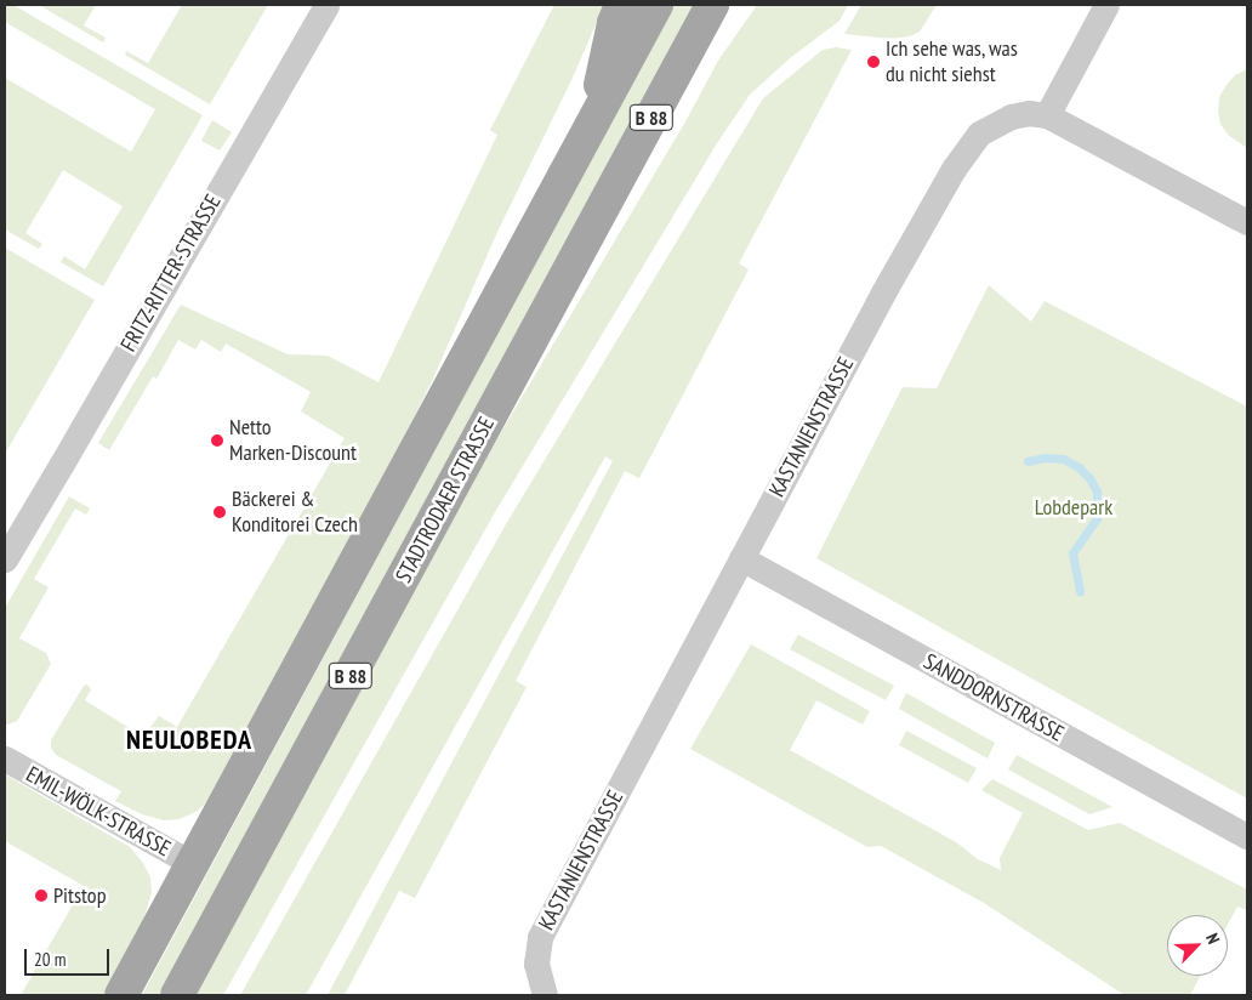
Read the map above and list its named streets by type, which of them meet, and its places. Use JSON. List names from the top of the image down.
{
  "streets": {
    "main road": ["B 88", "STADTRODAER STRASSE"],
    "street": [
      "FRITZ-RITTER-STRASSE",
      "KASTANIENSTRASSE",
      "SANDDORNSTRASSE",
      "EMIL-WÖLK-STRASSE"
    ]
  },
  "crossings": [
    ["B 88", "EMIL-WÖLK-STRASSE"],
    ["KASTANIENSTRASSE", "SANDDORNSTRASSE"]
  ],
  "districts": ["NEULOBEDA"],
  "parks": ["Lobdepark"],
  "places": [
    "Ich sehe was, was du nicht siehst",
    "Netto Marken-Discount",
    "Bäckerei & Konditorei Czech",
    "Pitstop"
  ],
  "scale_bar": "20 m",
  "north": "top right"
}
